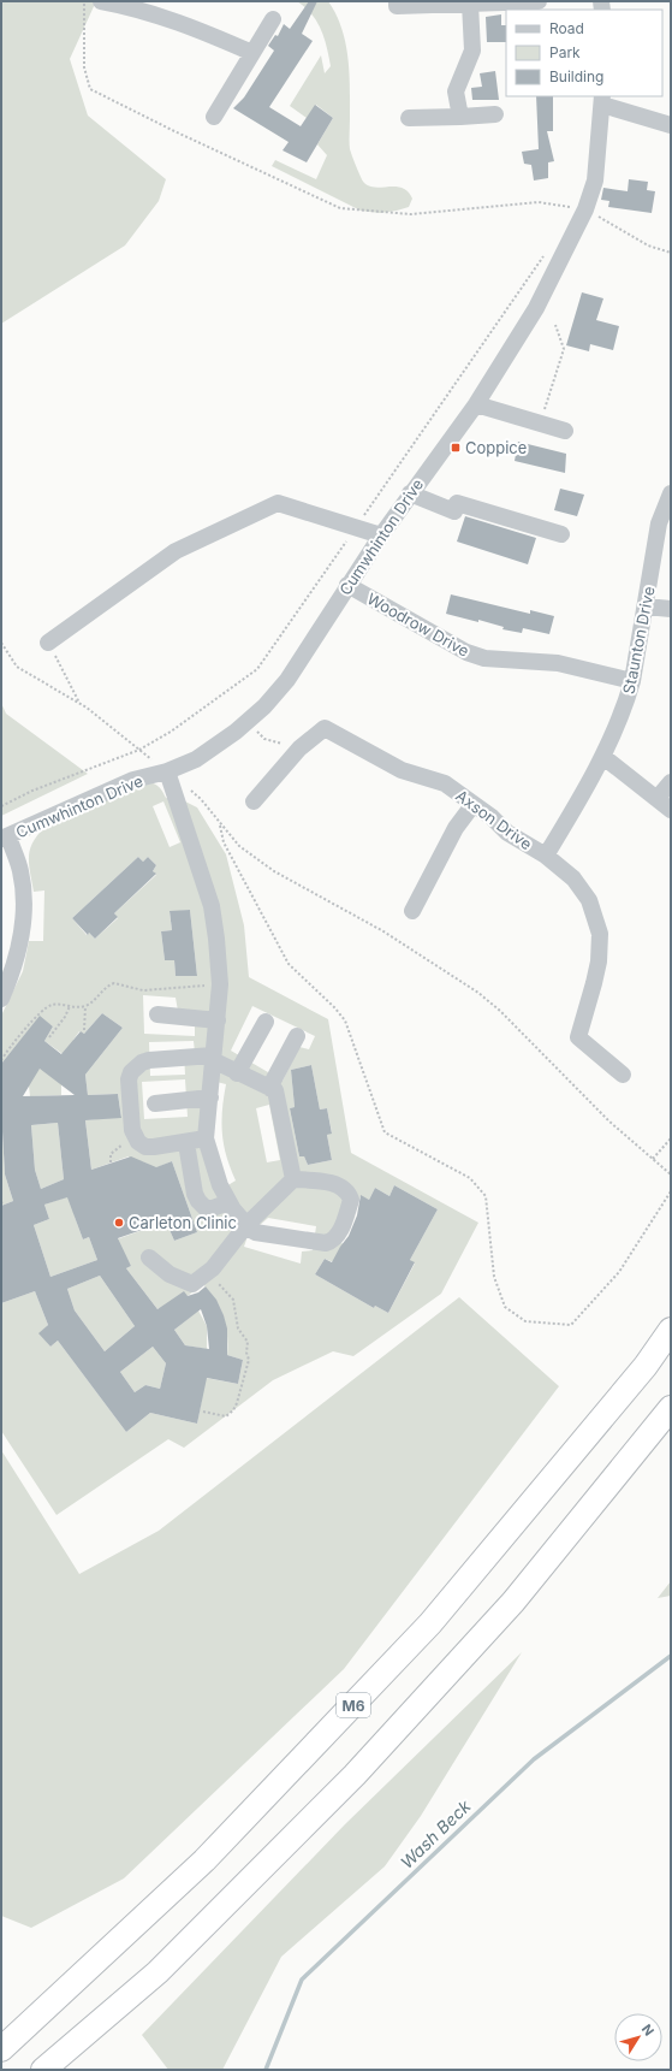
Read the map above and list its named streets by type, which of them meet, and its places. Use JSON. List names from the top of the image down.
{
  "streets": {
    "highway": ["M6"],
    "street": [
      "Cumwhinton Drive",
      "Woodrow Drive",
      "Staunton Drive",
      "Axson Drive"
    ]
  },
  "crossings": [
    ["Cumwhinton Drive", "Woodrow Drive"],
    ["Woodrow Drive", "Staunton Drive"],
    ["Staunton Drive", "Axson Drive"]
  ],
  "water": ["Wash Beck"],
  "places": {
    "transit": ["Coppice"],
    "other": ["Carleton Clinic"]
  },
  "legend": ["Road", "Park", "Building"],
  "north": "top right"
}
